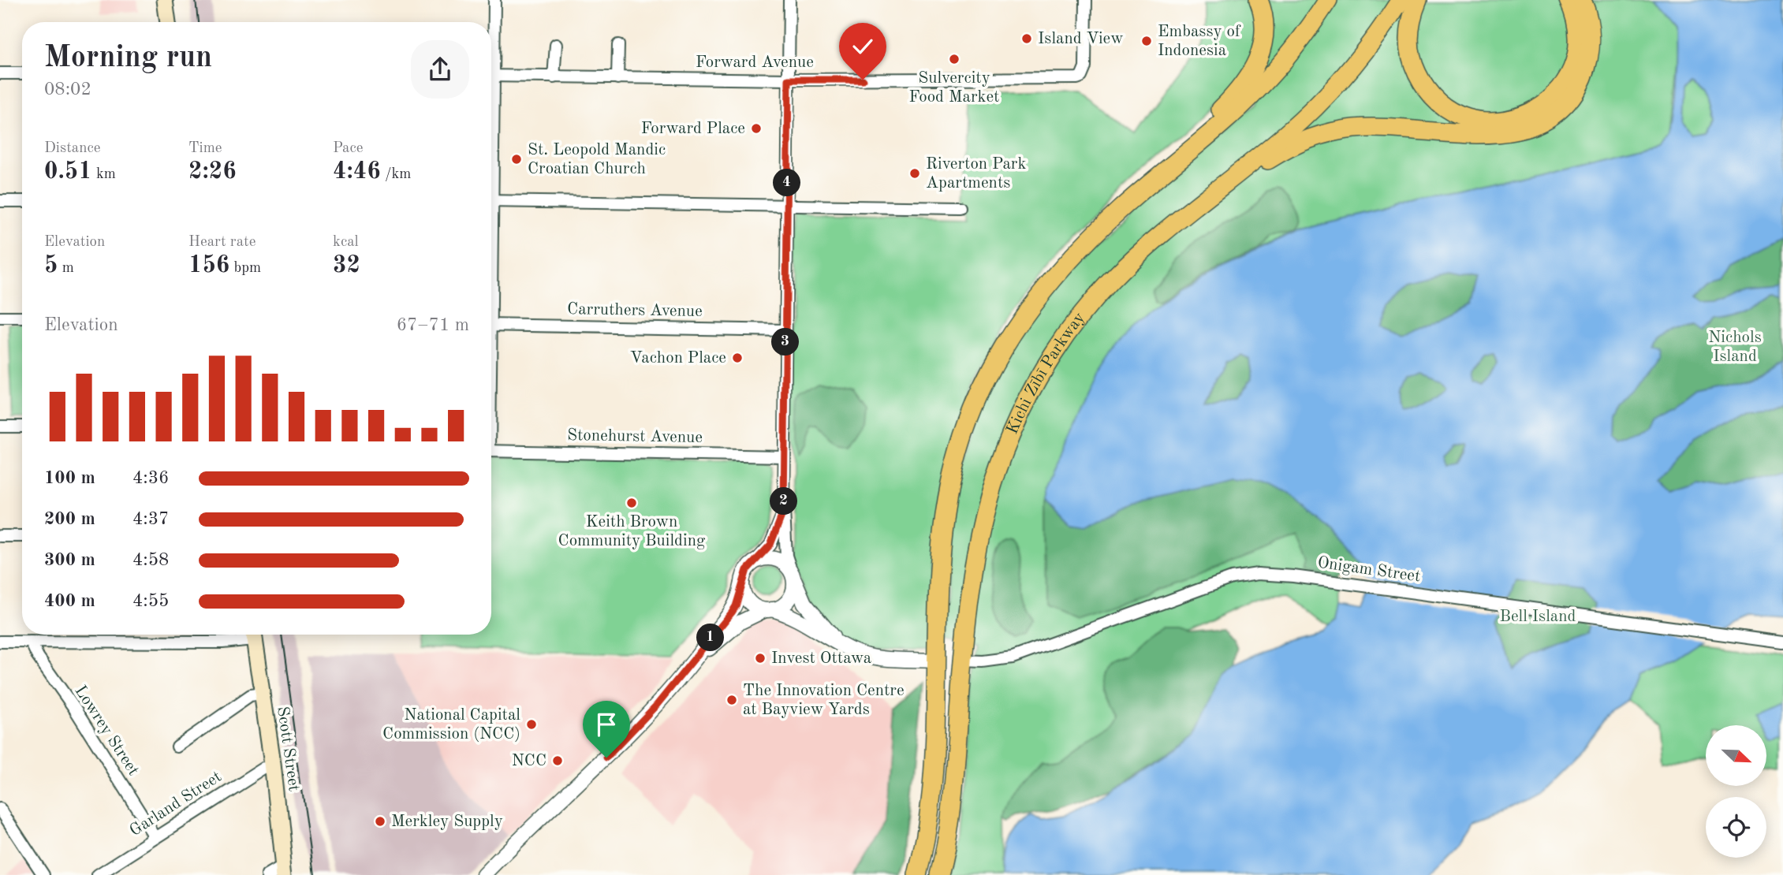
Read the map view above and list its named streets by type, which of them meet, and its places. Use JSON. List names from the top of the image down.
{
  "streets": {
    "highway": ["Kichi Zībī Parkway"],
    "main road": ["Scott Street"],
    "street": [
      "Forward Avenue",
      "Carruthers Avenue",
      "Stonehurst Avenue",
      "Onigam Street",
      "Lowrey Street",
      "Garland Street"
    ]
  },
  "crossings": [
    ["Kichi Zībī Parkway", "Onigam Street"],
    ["Lowrey Street", "Garland Street"],
    ["Scott Street", "Garland Street"]
  ],
  "parks": ["Nichols Island", "Bell Island"],
  "places": [
    "Island View",
    "Embassy of Indonesia",
    "Sulvercity Food Market",
    "Forward Place",
    "St. Leopold Mandic Croatian Church",
    "Riverton Park Apartments",
    "Vachon Place",
    "Keith Brown Community Building",
    "Invest Ottawa",
    "The Innovation Centre at Bayview Yards",
    "National Capital Commission (NCC)",
    "NCC",
    "Merkley Supply"
  ],
  "north": "bottom right",
  "page": {
    "heading": ["Morning run", "08:02"],
    "stats": [
      ["Distance", "0.51 km"],
      ["Time", "2:26"],
      ["Pace", "4:46 /km"],
      ["Elevation", "5 m"],
      ["Heart rate", "156 bpm"],
      ["kcal", "32"]
    ],
    "pins": [
      "4",
      "3",
      "2",
      "1"
    ],
    "chart": ["Elevation", "67–71 m"],
    "list": [
      {
        "name": "100 m",
        "note": "4:36"
      },
      {
        "name": "200 m",
        "note": "4:37"
      },
      {
        "name": "300 m",
        "note": "4:58"
      },
      {
        "name": "400 m",
        "note": "4:55"
      }
    ]
  }
}
